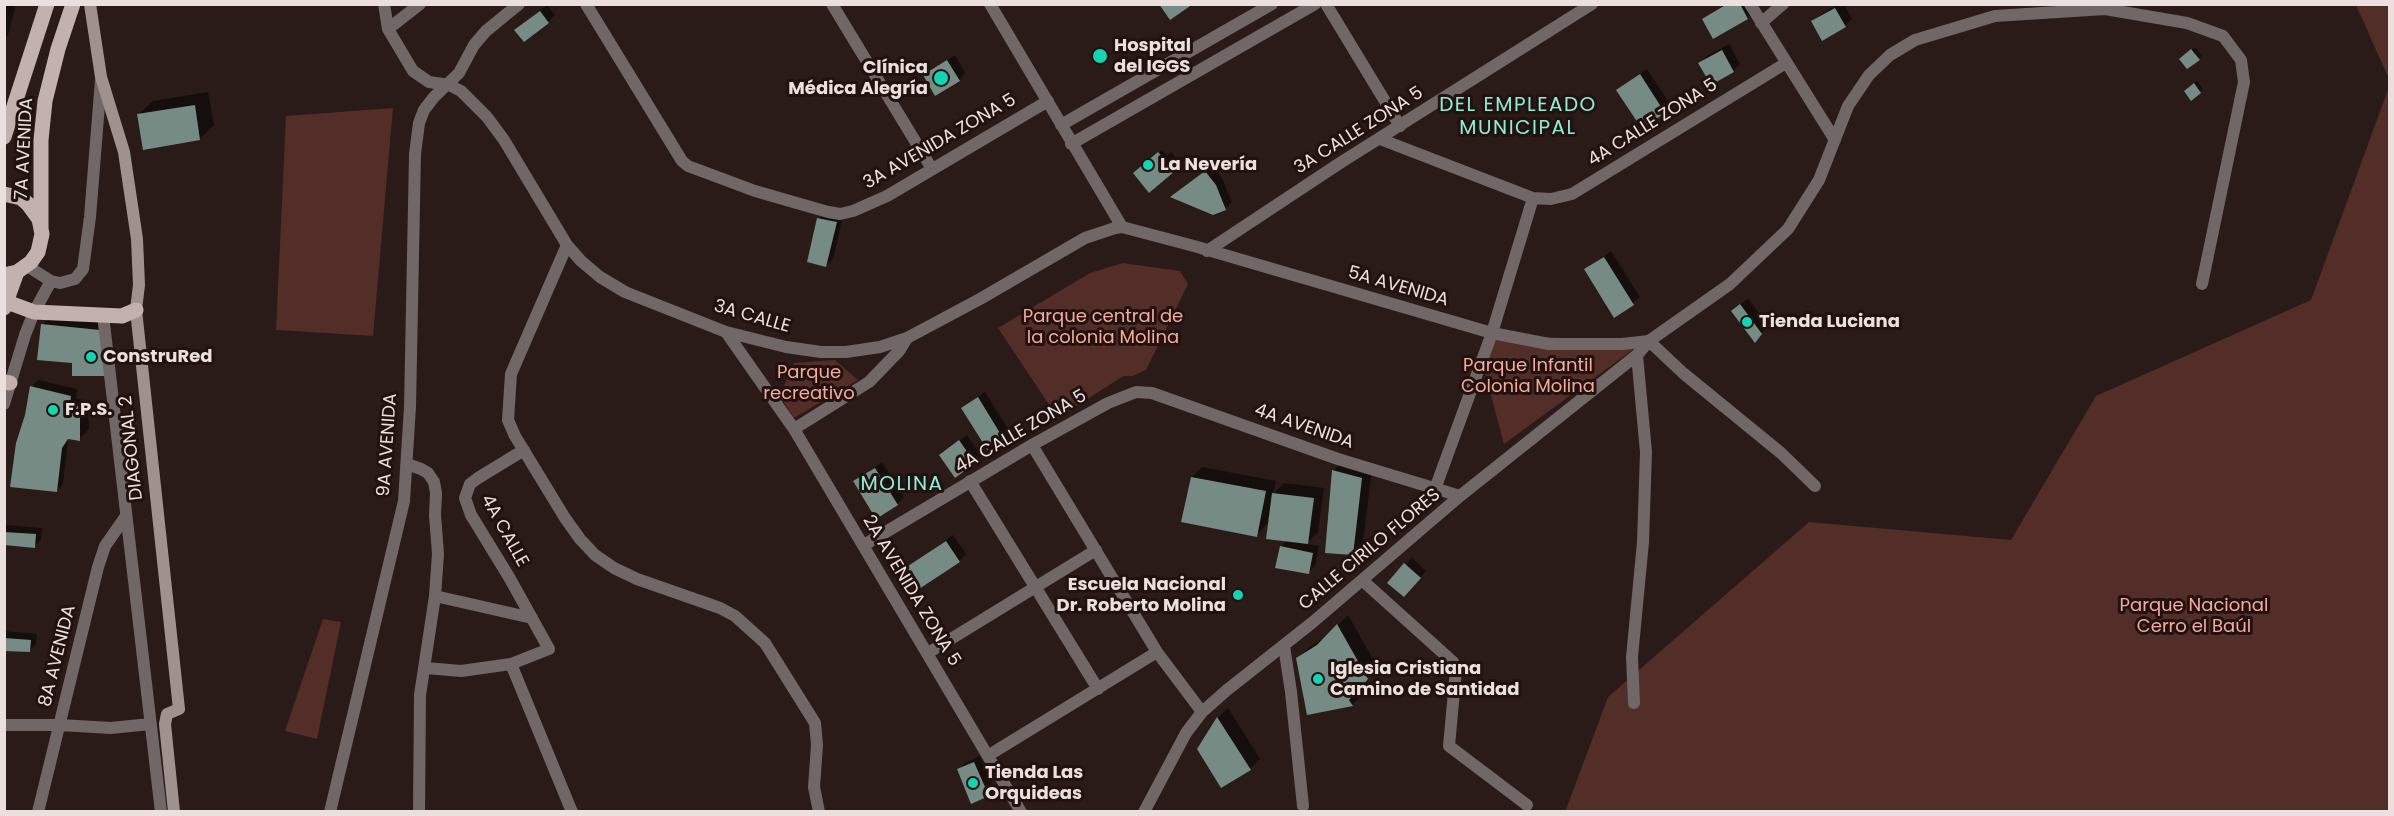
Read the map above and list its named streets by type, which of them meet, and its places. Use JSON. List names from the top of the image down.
{
  "streets": {
    "main road": ["7A AVENIDA"],
    "street": [
      "4A CALLE ZONA 5",
      "3A CALLE ZONA 5",
      "3A AVENIDA ZONA 5",
      "5A AVENIDA",
      "3A CALLE",
      "4A AVENIDA",
      "9A AVENIDA",
      "DIAGONAL 2",
      "4A CALLE",
      "CALLE CIRILO FLORES",
      "2A AVENIDA ZONA 5",
      "8A AVENIDA"
    ]
  },
  "crossings": [
    ["4A CALLE ZONA 5", "4A AVENIDA"],
    ["4A CALLE ZONA 5", "2A AVENIDA ZONA 5"],
    ["3A CALLE ZONA 5", "5A AVENIDA"],
    ["5A AVENIDA", "3A CALLE"],
    ["5A AVENIDA", "CALLE CIRILO FLORES"],
    ["3A CALLE", "9A AVENIDA"],
    ["3A CALLE", "2A AVENIDA ZONA 5"],
    ["4A AVENIDA", "CALLE CIRILO FLORES"]
  ],
  "districts": ["DEL EMPLEADO MUNICIPAL", "MOLINA"],
  "parks": [
    "Parque central de la colonia Molina",
    "Parque Infantil Colonia Molina",
    "Parque recreativo",
    "Parque Nacional Cerro el Baúl"
  ],
  "places": [
    "Hospital del IGGS",
    "Clínica Médica Alegría",
    "La Nevería",
    "Tienda Luciana",
    "ConstruRed",
    "F.P.S.",
    "Escuela Nacional Dr. Roberto Molina",
    "Iglesia Cristiana Camino de Santidad",
    "Tienda Las Orquideas"
  ]
}
